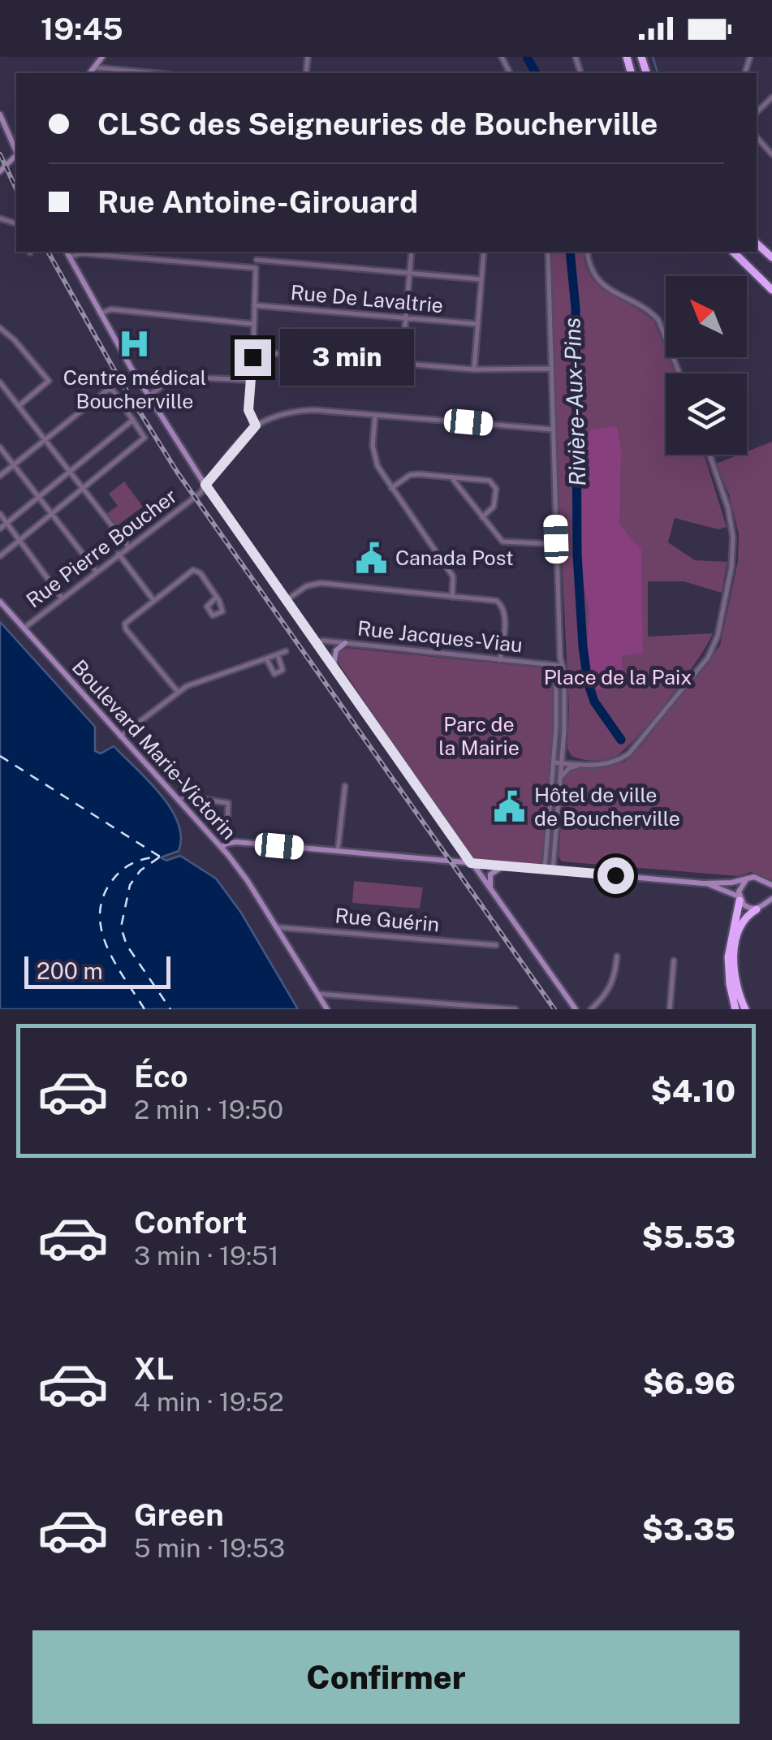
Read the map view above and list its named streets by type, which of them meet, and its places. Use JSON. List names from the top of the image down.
{
  "streets": {
    "street": [
      "Rue De Lavaltrie",
      "Rue Pierre Boucher",
      "Rue Jacques-Viau",
      "Boulevard Marie-Victorin",
      "Rue Guérin"
    ]
  },
  "crossings": [
    ["Rue Pierre Boucher", "Boulevard Marie-Victorin"],
    ["Boulevard Marie-Victorin", "Rue Guérin"]
  ],
  "water": ["Rivière-Aux-Pins"],
  "parks": ["Place de la Paix", "Parc de la Mairie"],
  "places": {
    "hospital": ["Centre médical Boucherville"],
    "public building": ["Canada Post", "Hôtel de ville de Boucherville"]
  },
  "scale_bar": "200 m",
  "north": "top left",
  "page": {
    "status": "19:45",
    "banner": ["CLSC des Seigneuries de Boucherville", "Rue Antoine-Girouard"],
    "bubble": "3 min",
    "scale": "200 m",
    "list": [
      {
        "name": "Éco",
        "note": "2 min · 19:50",
        "value": "$4.10"
      },
      {
        "name": "Confort",
        "note": "3 min · 19:51",
        "value": "$5.53"
      },
      {
        "name": "XL",
        "note": "4 min · 19:52",
        "value": "$6.96"
      },
      {
        "name": "Green",
        "note": "5 min · 19:53",
        "value": "$3.35"
      }
    ],
    "buttons": "Confirmer"
  }
}
